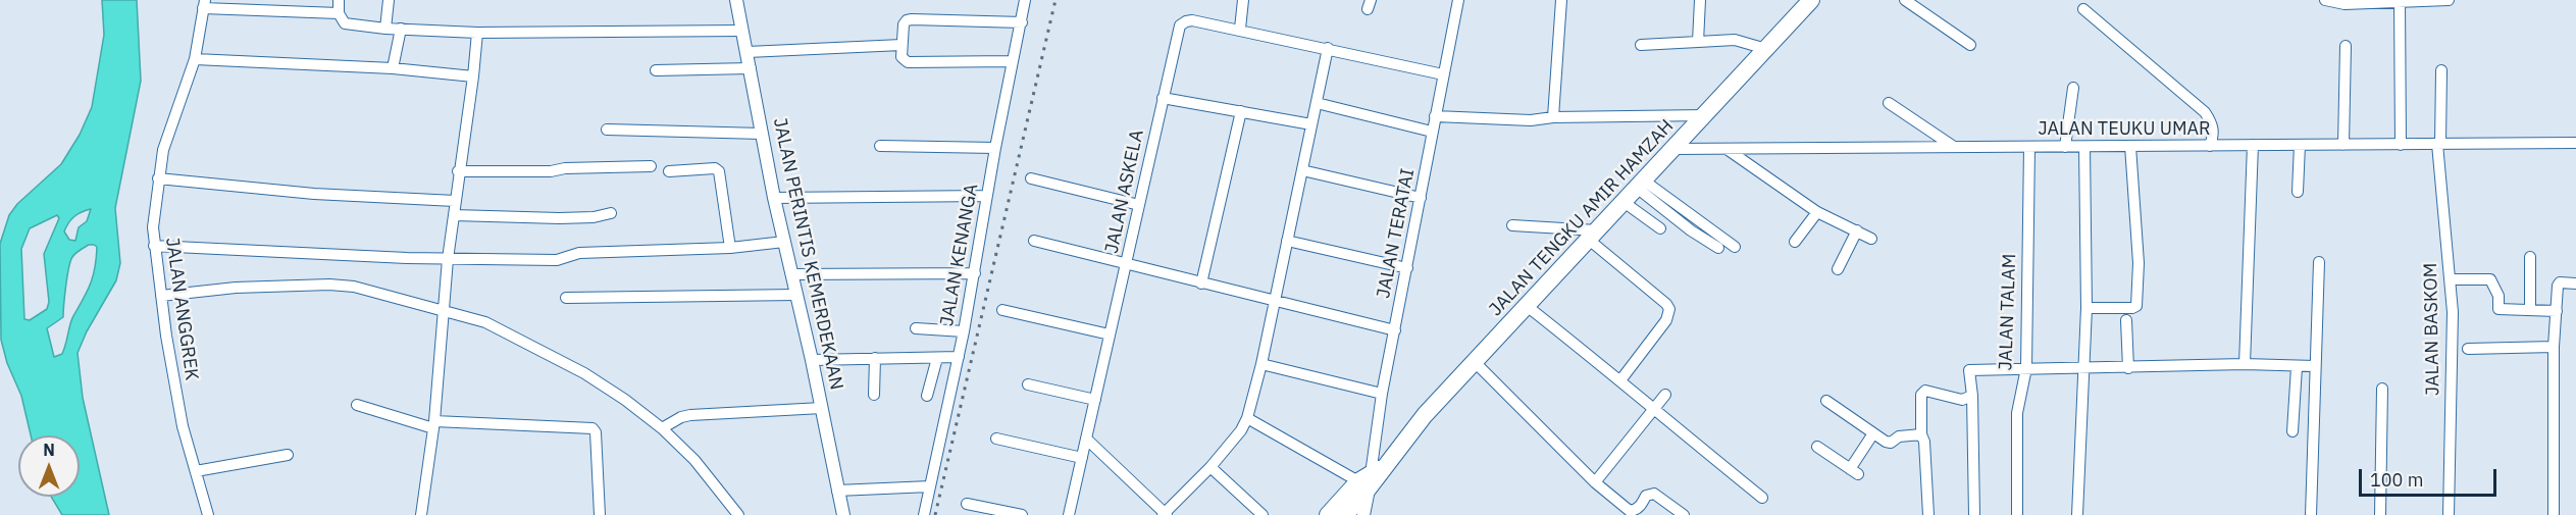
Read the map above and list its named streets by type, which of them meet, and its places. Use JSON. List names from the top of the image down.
{
  "streets": {
    "main road": ["JALAN TENGKU AMIR HAMZAH"],
    "street": [
      "JALAN TEUKU UMAR",
      "JALAN ASKELA",
      "JALAN TERATAI",
      "JALAN PERINTIS KEMERDEKAAN",
      "JALAN KENANGA",
      "JALAN ANGGREK",
      "JALAN TALAM",
      "JALAN BASKOM"
    ]
  },
  "crossings": [
    ["JALAN TEUKU UMAR", "JALAN TENGKU AMIR HAMZAH"],
    ["JALAN TEUKU UMAR", "JALAN TALAM"],
    ["JALAN TEUKU UMAR", "JALAN BASKOM"],
    ["JALAN ASKELA", "JALAN TERATAI"],
    ["JALAN TENGKU AMIR HAMZAH", "JALAN TERATAI"]
  ],
  "scale_bar": "100 m",
  "north": "top"
}
